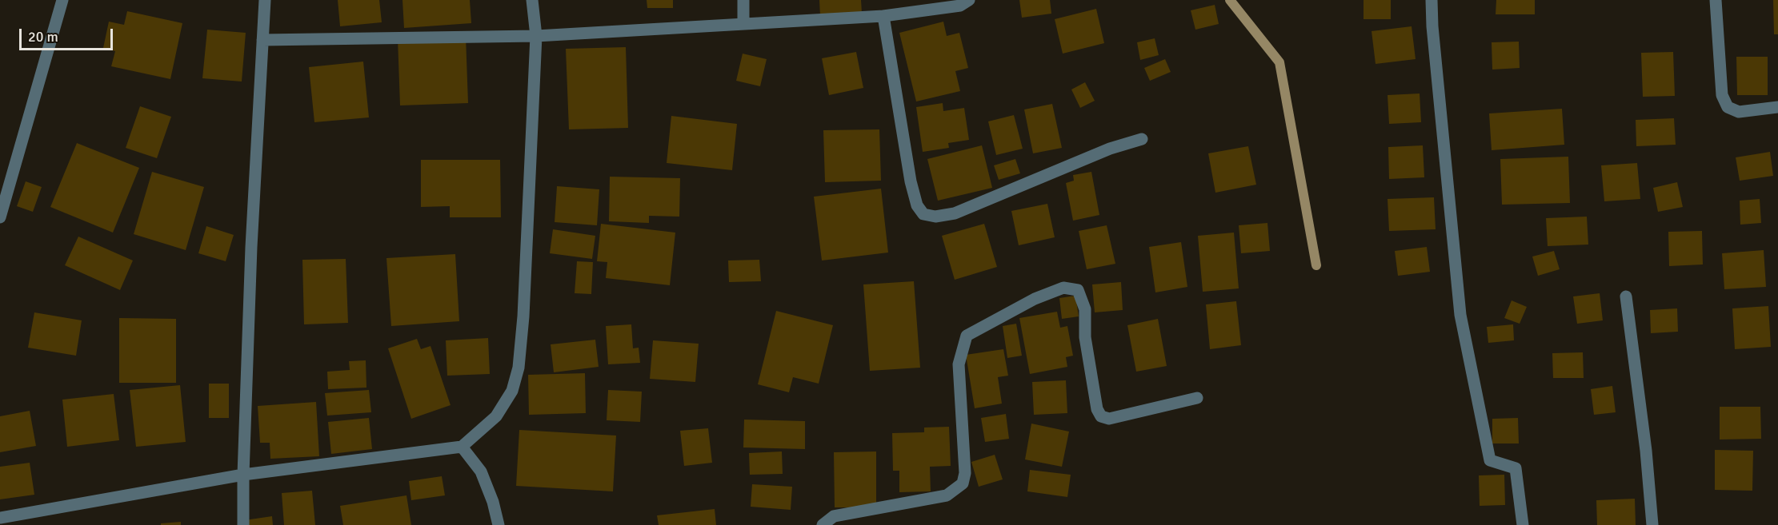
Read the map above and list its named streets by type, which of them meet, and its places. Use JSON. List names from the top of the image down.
{
  "scale_bar": "20 m"
}
